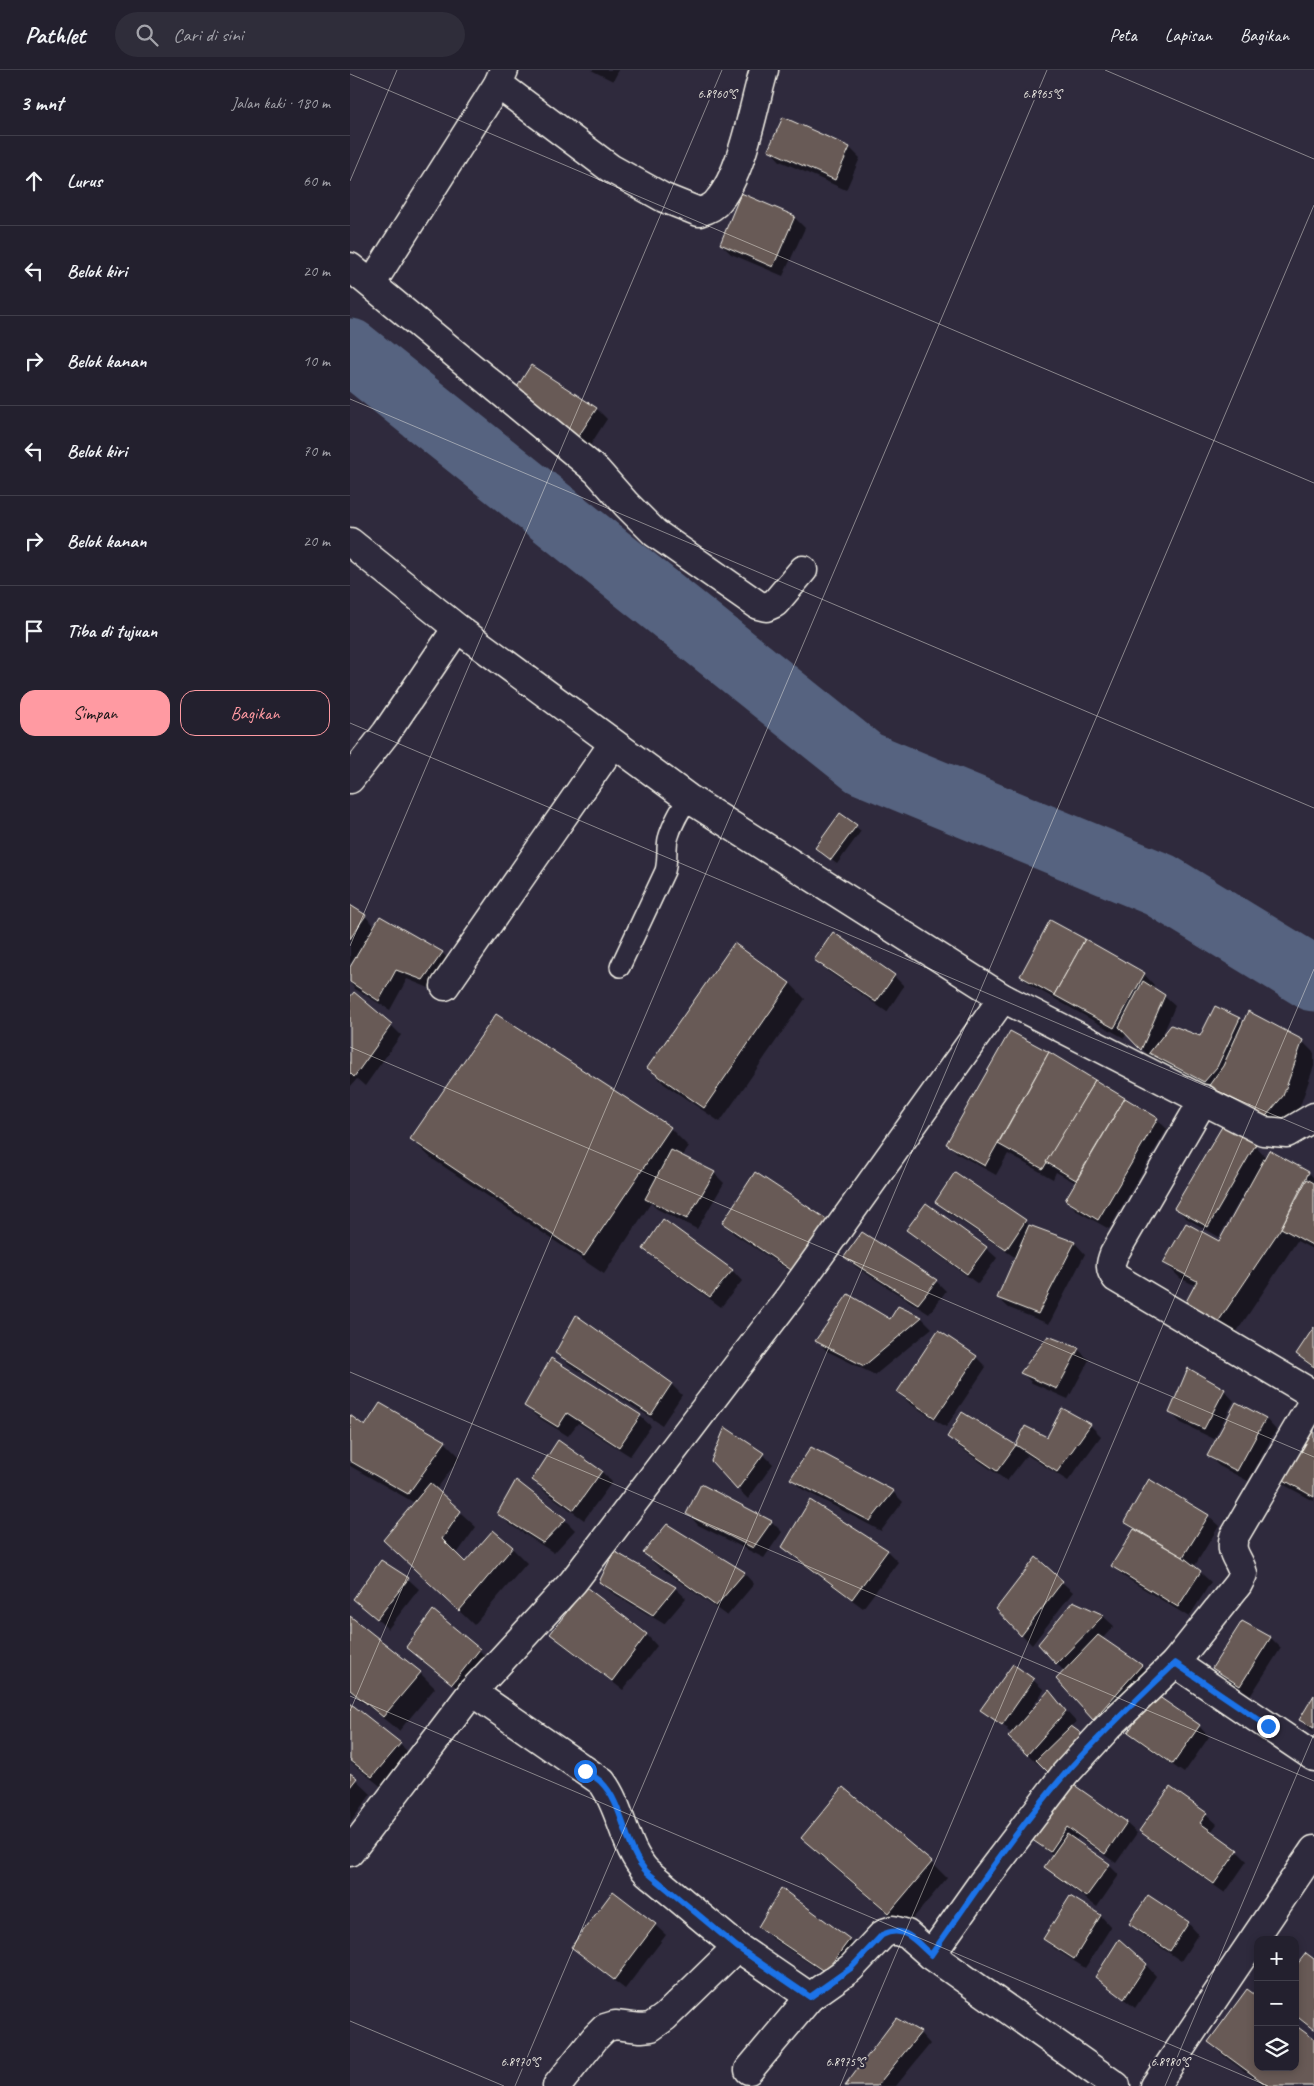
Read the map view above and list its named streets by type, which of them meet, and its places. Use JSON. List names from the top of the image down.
{
  "page": {
    "header": "Pathlet",
    "search": "Cari di sini",
    "nav": ["Peta", "Lapisan", "Bagikan"],
    "heading": ["3 mnt", "Jalan kaki · 180 m"],
    "list": [
      ["Lurus", "60 m"],
      ["Belok kiri", "20 m"],
      ["Belok kanan", "10 m"],
      ["Belok kiri", "70 m"],
      ["Belok kanan", "20 m"],
      "Tiba di tujuan"
    ],
    "buttons": ["Simpan", "Bagikan"],
    "map_buttons": ["+", "−"]
  },
  "coordinates": [
    "6.8965°S",
    "6.8960°S",
    "6.8970°S",
    "6.8975°S",
    "6.8980°S"
  ]
}
